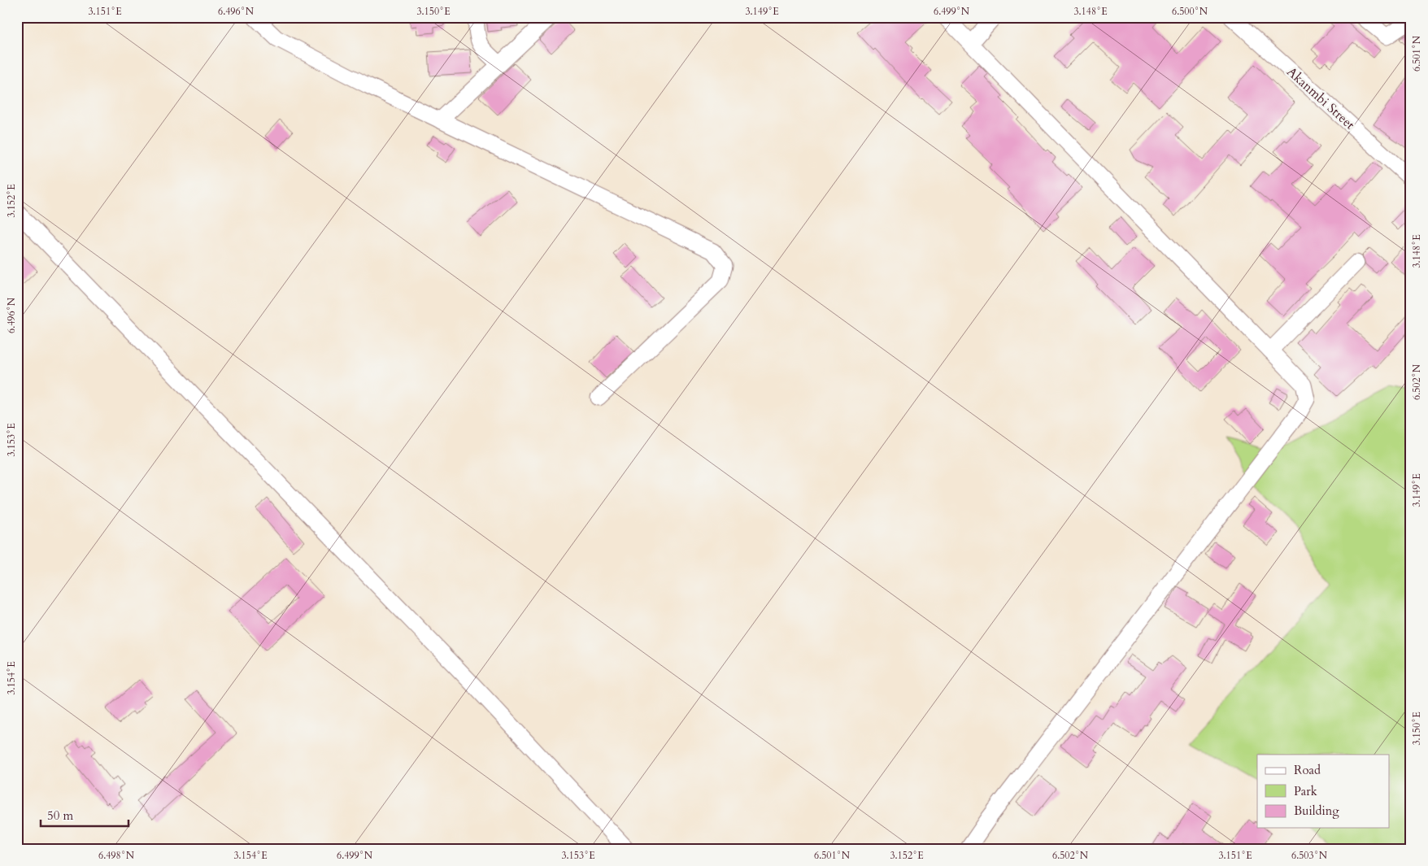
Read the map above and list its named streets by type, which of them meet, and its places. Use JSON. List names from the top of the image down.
{
  "streets": {
    "street": ["Akanmbi Street"]
  },
  "legend": ["Road", "Park", "Building"],
  "scale_bar": "50 m",
  "coordinates": [
    "3.151°E",
    "6.496°N",
    "3.150°E",
    "3.149°E",
    "6.499°N",
    "3.148°E",
    "6.500°N",
    "6.501°N",
    "3.152°E",
    "6.502°N",
    "3.153°E",
    "3.154°E",
    "6.498°N",
    "6.503°N"
  ]
}
